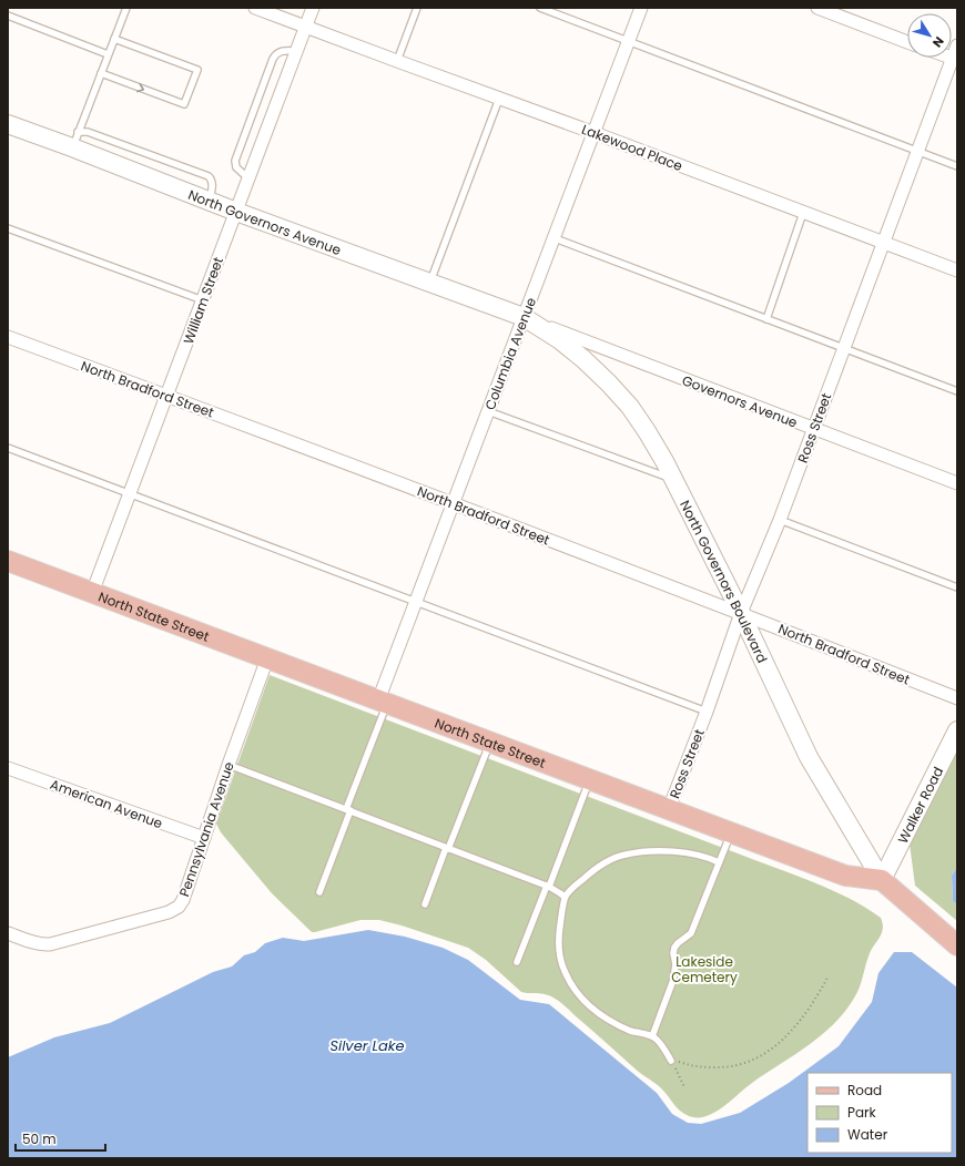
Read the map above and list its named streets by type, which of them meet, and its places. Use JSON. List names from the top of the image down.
{
  "streets": {
    "main road": [
      "North Governors Avenue",
      "North Governors Boulevard",
      "North State Street",
      "Walker Road"
    ],
    "street": [
      "Lakewood Place",
      "William Street",
      "Columbia Avenue",
      "North Bradford Street",
      "Governors Avenue",
      "Ross Street",
      "American Avenue",
      "Pennsylvania Avenue"
    ]
  },
  "crossings": [
    ["Lakewood Place", "William Street"],
    ["Lakewood Place", "Columbia Avenue"],
    ["Lakewood Place", "Ross Street"],
    ["North Governors Avenue", "William Street"],
    ["North Governors Avenue", "Columbia Avenue"],
    ["North Governors Avenue", "Governors Avenue"],
    ["North Governors Avenue", "North Governors Boulevard"],
    ["William Street", "North Bradford Street"],
    ["William Street", "North State Street"],
    ["Columbia Avenue", "North Bradford Street"],
    ["Columbia Avenue", "Governors Avenue"],
    ["Columbia Avenue", "North Governors Boulevard"],
    ["Columbia Avenue", "North State Street"],
    ["North Bradford Street", "Ross Street"],
    ["North Bradford Street", "North Governors Boulevard"],
    ["Governors Avenue", "Ross Street"],
    ["Governors Avenue", "North Governors Boulevard"],
    ["Ross Street", "North Governors Boulevard"],
    ["Ross Street", "North State Street"],
    ["North Governors Boulevard", "North State Street"],
    ["North Governors Boulevard", "Walker Road"],
    ["North State Street", "Walker Road"],
    ["North State Street", "Pennsylvania Avenue"],
    ["American Avenue", "Pennsylvania Avenue"]
  ],
  "water": ["Silver Lake"],
  "parks": ["Lakeside Cemetery"],
  "legend": ["Road", "Park", "Water"],
  "scale_bar": "50 m",
  "north": "bottom right"
}
